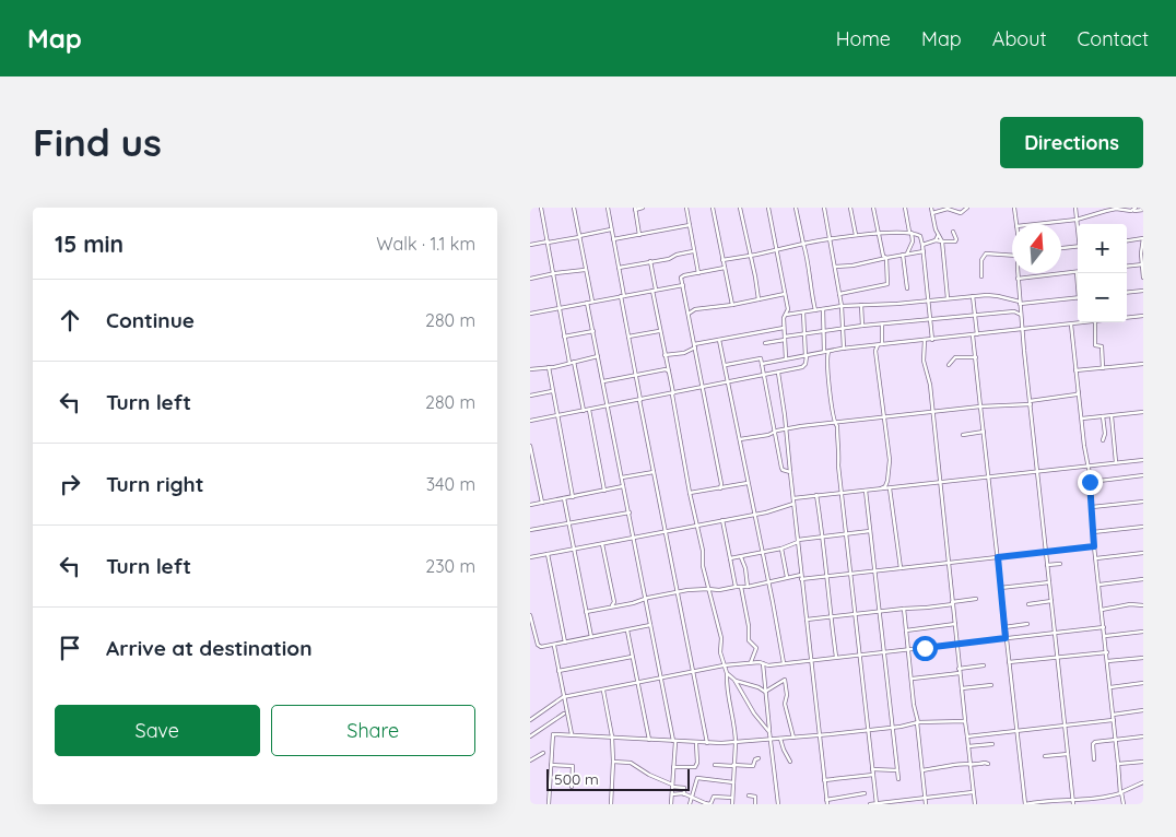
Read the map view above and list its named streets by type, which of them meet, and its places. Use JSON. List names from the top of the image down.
{
  "scale_bar": "500 m",
  "north": "top",
  "page": {
    "header": "Map",
    "nav": [
      "Home",
      "Map",
      "About",
      "Contact"
    ],
    "buttons": [
      "Directions",
      ["Save", "Share"]
    ],
    "title": "Find us",
    "heading": ["15 min", "Walk · 1.1 km"],
    "map_buttons": ["+", "−"],
    "list": [
      ["Continue", "280 m"],
      ["Turn left", "280 m"],
      ["Turn right", "340 m"],
      ["Turn left", "230 m"],
      "Arrive at destination"
    ],
    "scale": "500 m"
  }
}
